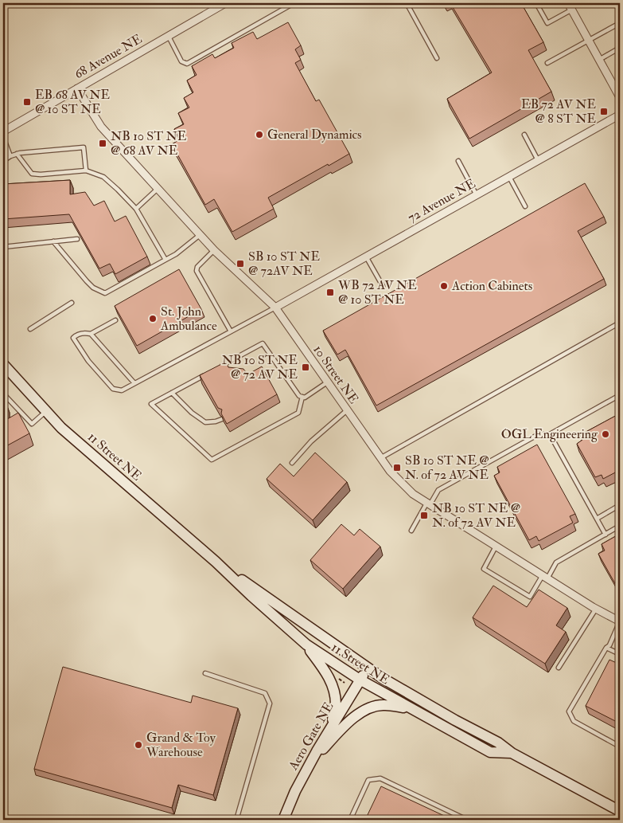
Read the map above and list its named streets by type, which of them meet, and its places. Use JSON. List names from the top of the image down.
{
  "streets": {
    "street": [
      "68 Avenue NE",
      "72 Avenue NE",
      "10 Street NE",
      "11 Street NE",
      "Aero Gate NE"
    ]
  },
  "crossings": [
    ["68 Avenue NE", "10 Street NE"],
    ["72 Avenue NE", "10 Street NE"],
    ["11 Street NE", "Aero Gate NE"]
  ],
  "places": {
    "transit": [
      "EB 68 AV NE @ 10 ST NE",
      "EB 72 AV NE @ 8 ST NE",
      "NB 10 ST NE @ 68 AV NE",
      "SB 10 ST NE @ 72AV NE",
      "WB 72 AV NE @ 10 ST NE",
      "NB 10 ST NE @ 72 AV NE",
      "SB 10 ST NE @ N. of 72 AV NE",
      "NB 10 ST NE @ N. of 72 AV NE"
    ],
    "other": [
      "General Dynamics",
      "Action Cabinets",
      "St. John Ambulance",
      "OGL Engineering",
      "Grand & Toy Warehouse"
    ]
  }
}
